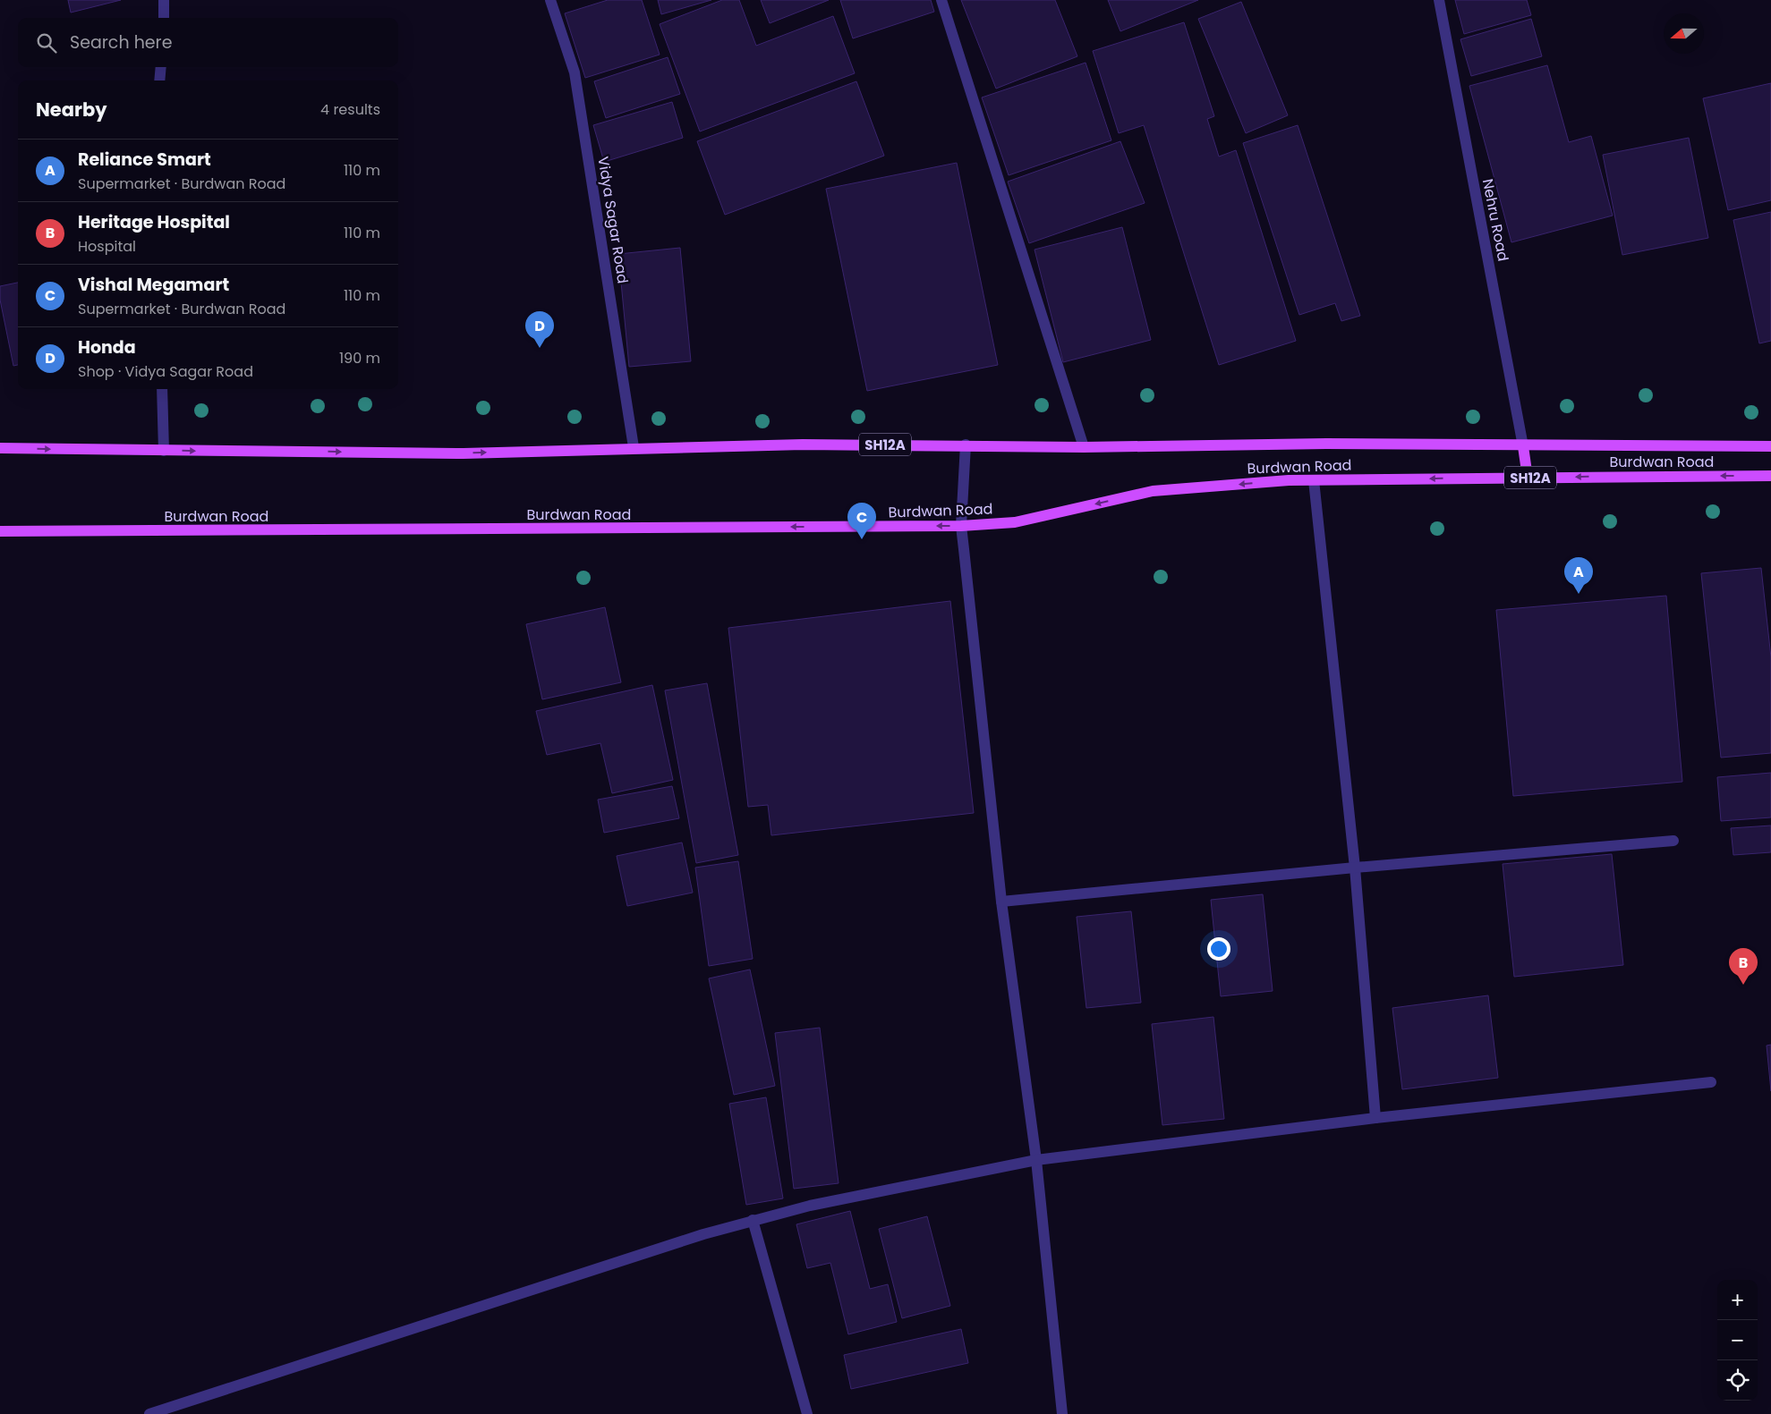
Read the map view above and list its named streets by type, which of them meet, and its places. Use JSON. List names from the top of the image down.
{
  "streets": {
    "main road": ["SH12A", "Burdwan Road"],
    "street": ["Vidya Sagar Road", "Nehru Road"]
  },
  "crossings": [
    ["Vidya Sagar Road", "Burdwan Road"],
    ["Nehru Road", "Burdwan Road"]
  ],
  "north": "left",
  "page": {
    "search": "Search here",
    "heading": ["Nearby", "4 results"],
    "list": [
      {
        "mark": "A",
        "name": "Reliance Smart",
        "note": "Supermarket · Burdwan Road",
        "value": "110 m"
      },
      {
        "mark": "B",
        "name": "Heritage Hospital",
        "note": "Hospital",
        "value": "110 m"
      },
      {
        "mark": "C",
        "name": "Vishal Megamart",
        "note": "Supermarket · Burdwan Road",
        "value": "110 m"
      },
      {
        "mark": "D",
        "name": "Honda",
        "note": "Shop · Vidya Sagar Road",
        "value": "190 m"
      }
    ],
    "pins": [
      "D",
      "C",
      "A",
      "B"
    ],
    "map_buttons": ["+", "−"]
  }
}
